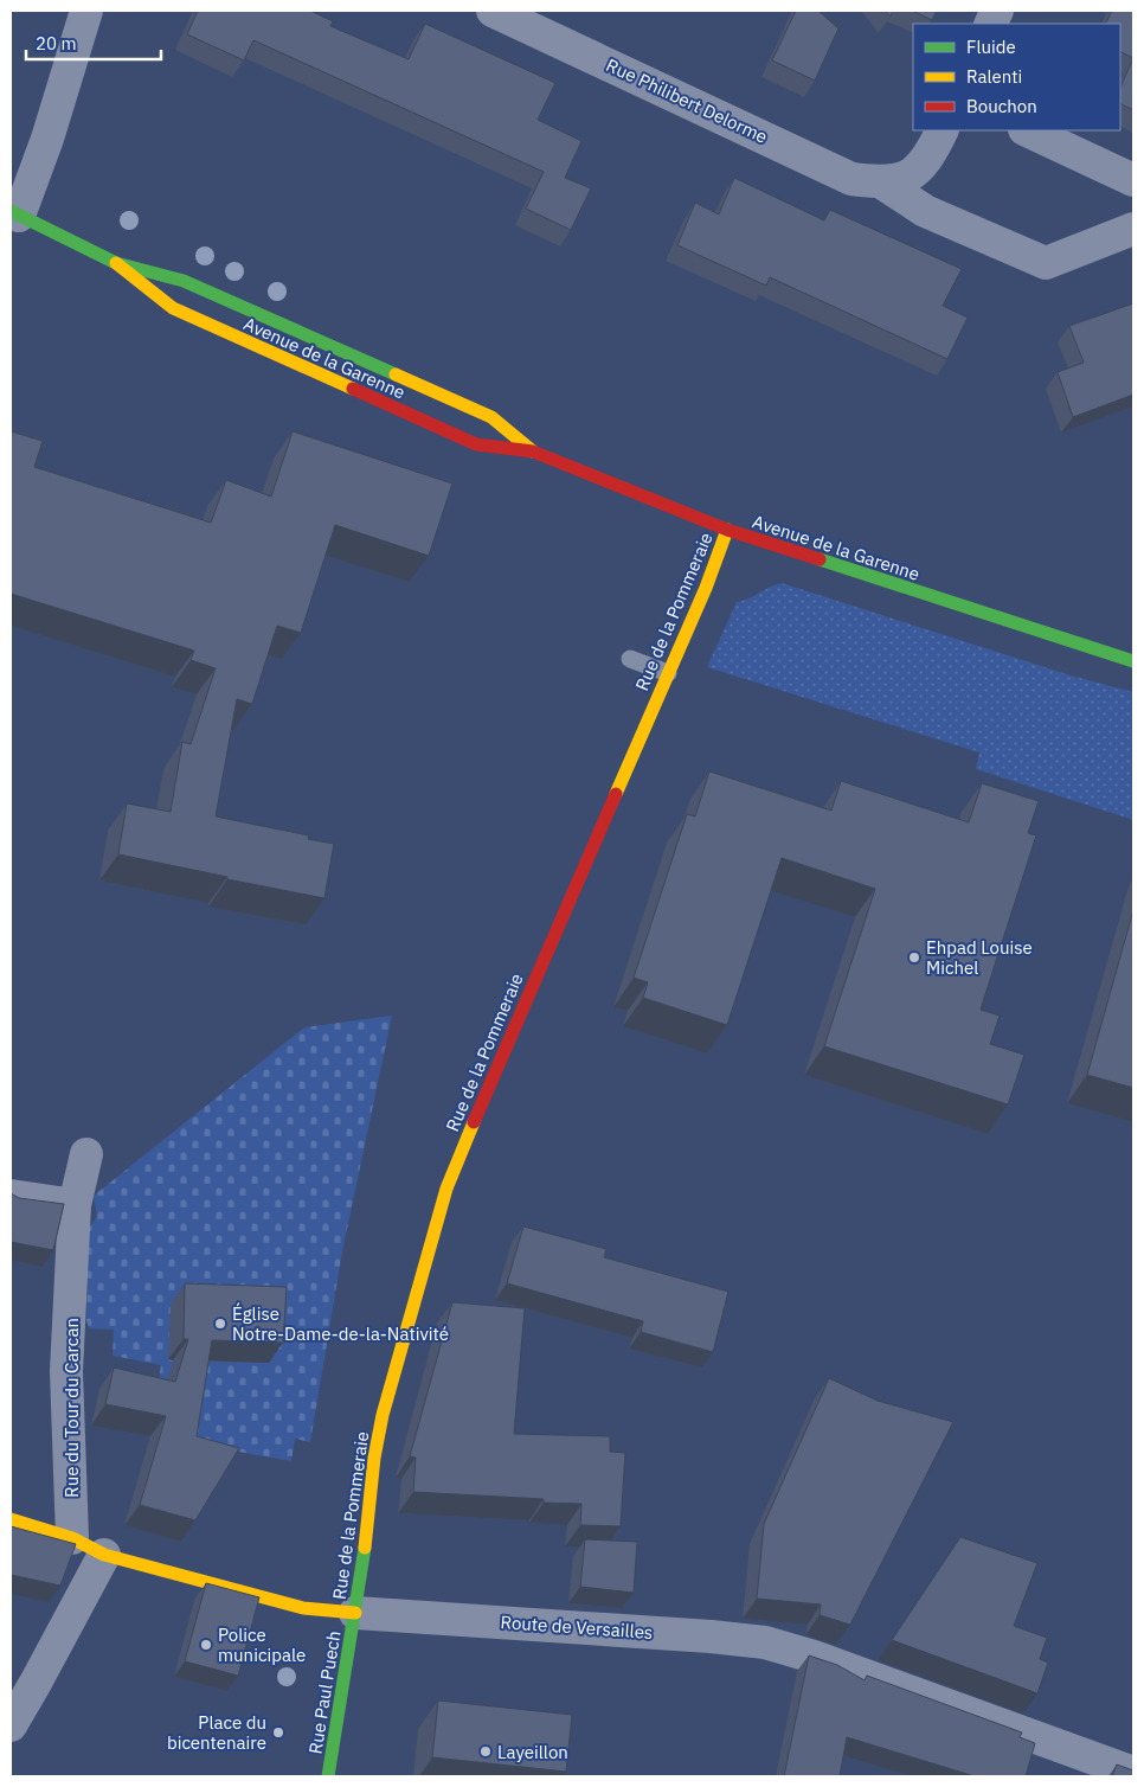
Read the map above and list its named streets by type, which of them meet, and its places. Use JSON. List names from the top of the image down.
{
  "streets": {
    "street": [
      "Rue Philibert Delorme",
      "Avenue de la Garenne",
      "Rue de la Pommeraie",
      "Rue du Tour du Carcan",
      "Route de Versailles",
      "Rue Paul Puech"
    ]
  },
  "crossings": [
    ["Avenue de la Garenne", "Rue de la Pommeraie"],
    ["Rue de la Pommeraie", "Route de Versailles"],
    ["Rue de la Pommeraie", "Rue Paul Puech"],
    ["Rue du Tour du Carcan", "Route de Versailles"],
    ["Route de Versailles", "Rue Paul Puech"]
  ],
  "places": [
    "Ehpad Louise Michel",
    "Église Notre-Dame-de-la-Nativité",
    "Police municipale",
    "Place du bicentenaire",
    "Layeillon"
  ],
  "legend": ["Fluide", "Ralenti", "Bouchon"],
  "scale_bar": "20 m"
}
